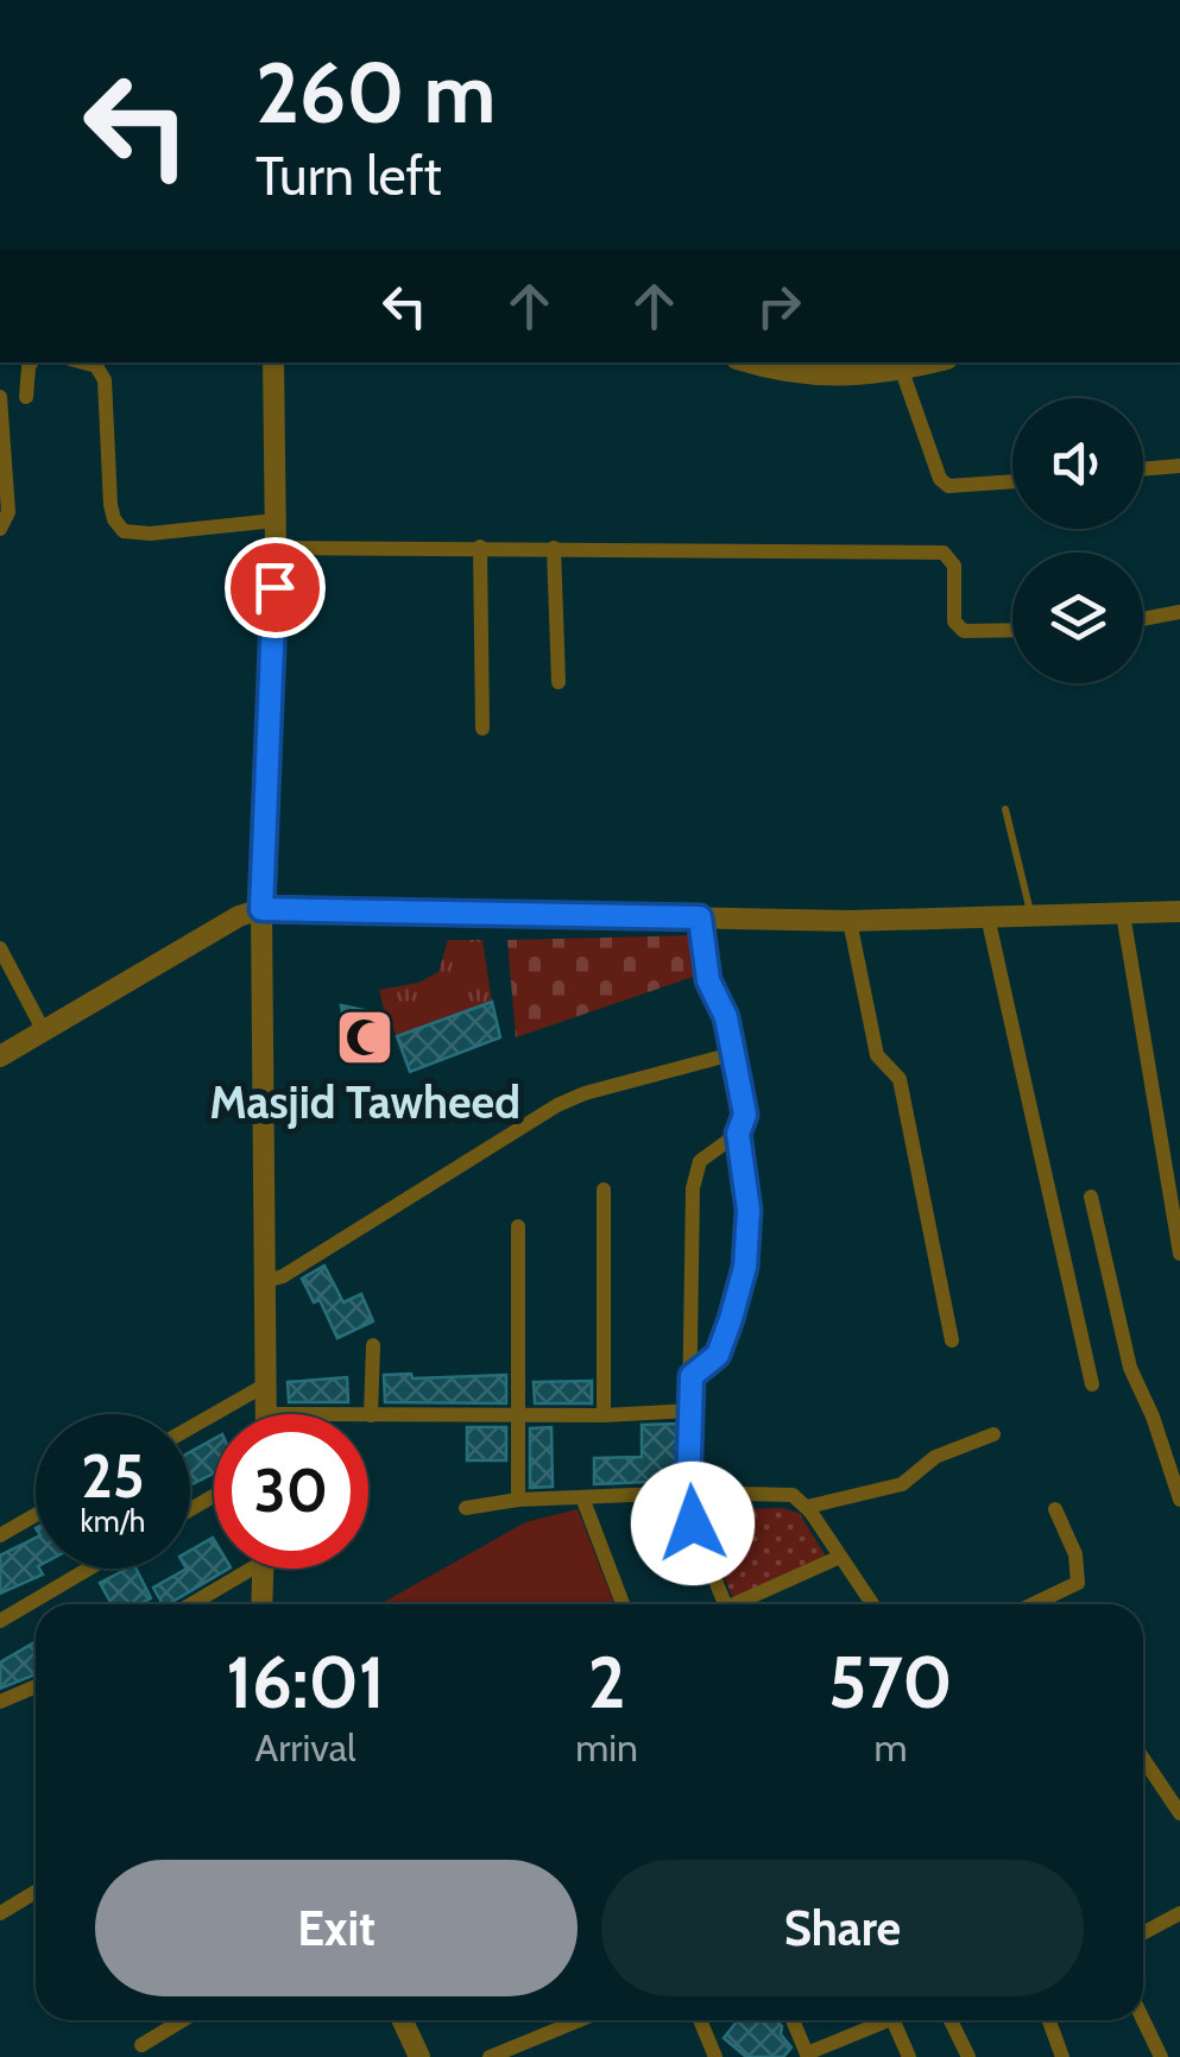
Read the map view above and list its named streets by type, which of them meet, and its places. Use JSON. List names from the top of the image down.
{
  "places": {
    "mosque": ["Masjid Tawheed"]
  },
  "page": {
    "turn": ["260 m", "Turn left"],
    "speed": "25 km/h",
    "limit": "30",
    "eta": [
      "16:01",
      "Arrival",
      "2",
      "min",
      "570",
      "m"
    ],
    "buttons": ["Exit", "Share"]
  }
}
